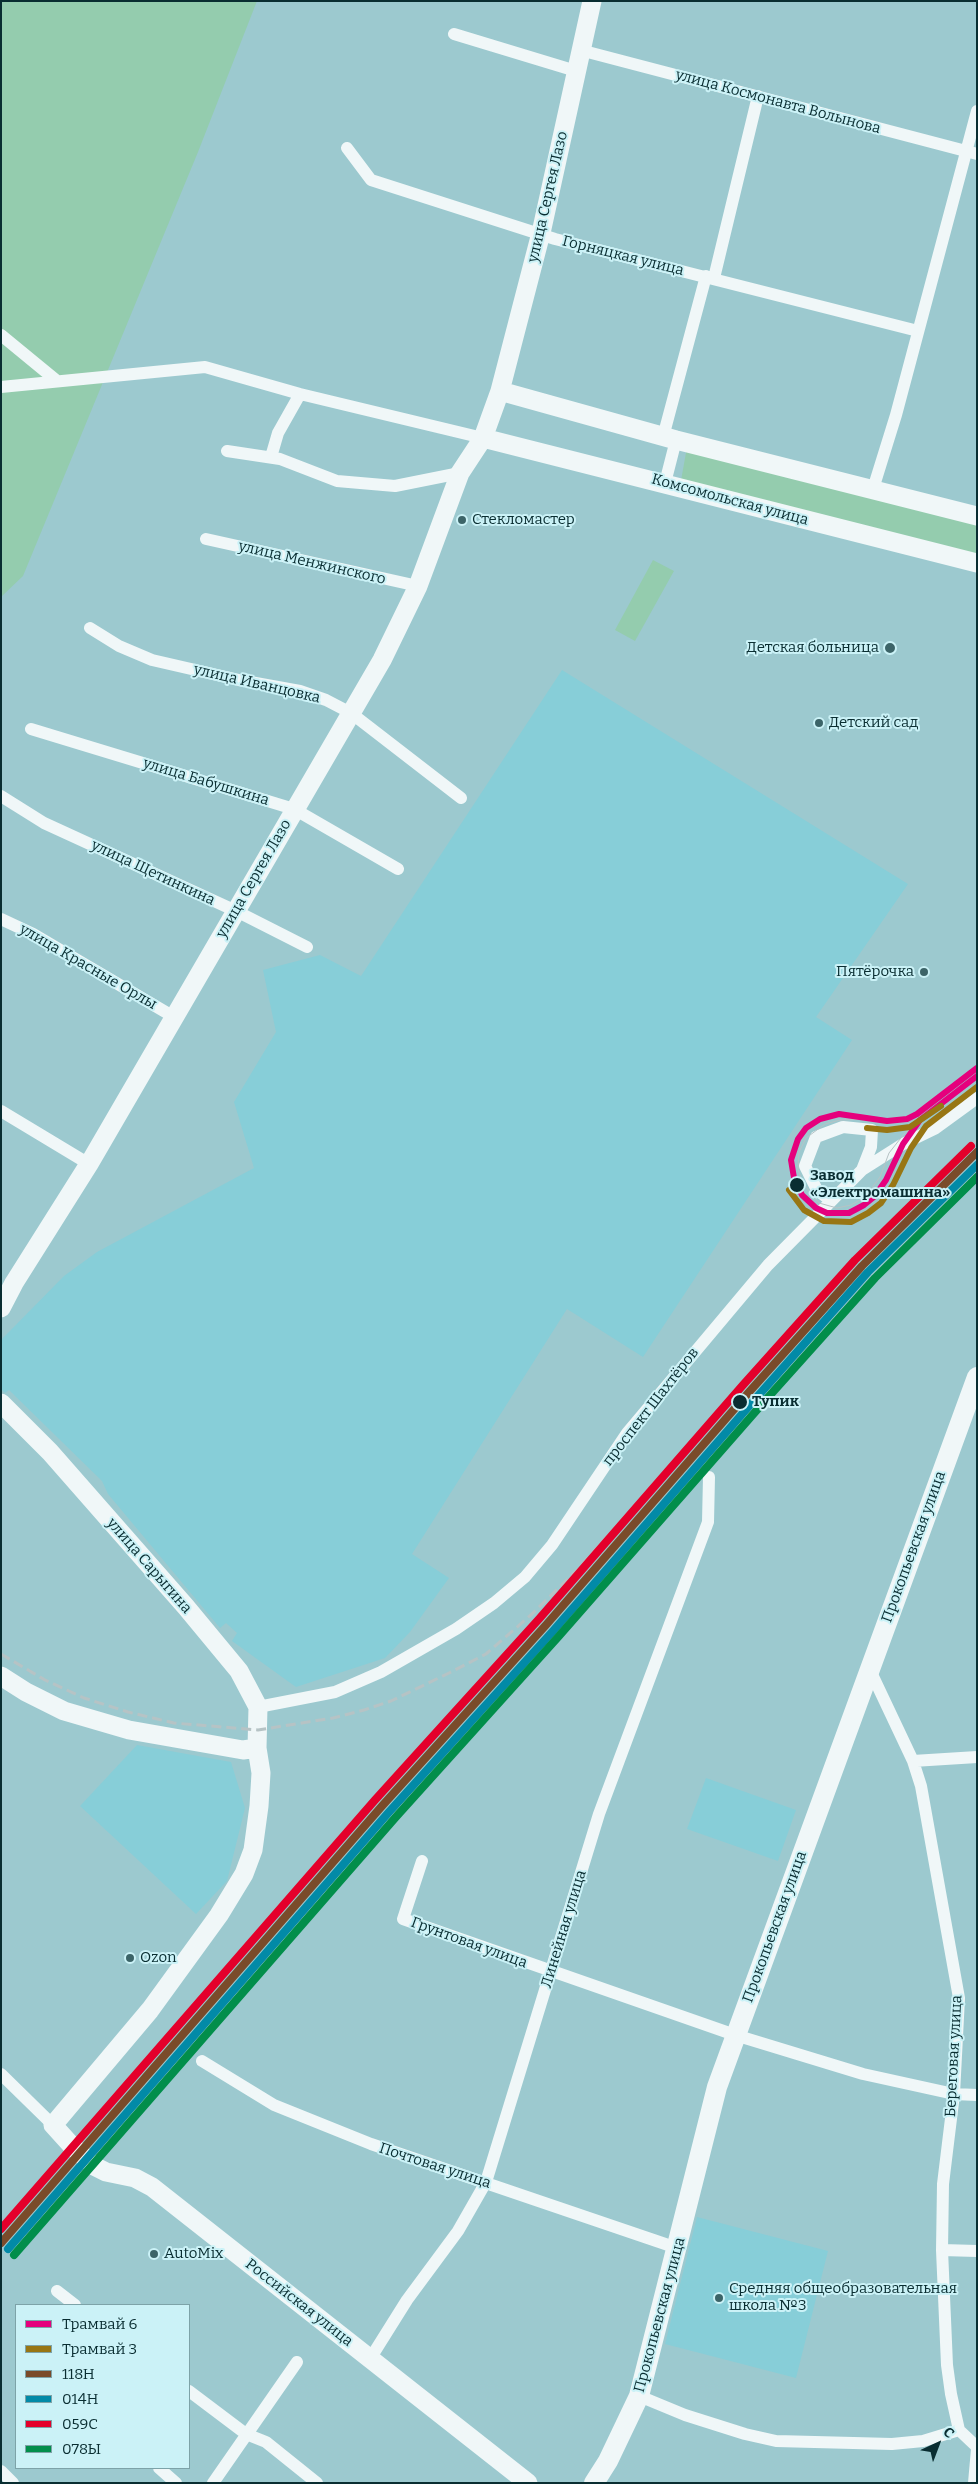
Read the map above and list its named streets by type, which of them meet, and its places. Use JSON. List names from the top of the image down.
{
  "streets": {
    "main road": [
      "улица Сергея Лазо",
      "Комсомольская улица",
      "Прокопьевская улица",
      "улица Сарыгина",
      "Российская улица"
    ],
    "street": [
      "улица Космонавта Волынова",
      "Горняцкая улица",
      "улица Менжинского",
      "улица Иванцовка",
      "улица Бабушкина",
      "улица Щетинкина",
      "улица Красные Орлы",
      "проспект Шахтёров",
      "Линейная улица",
      "Грунтовая улица",
      "Береговая улица",
      "Почтовая улица"
    ]
  },
  "crossings": [
    ["улица Космонавта Волынова", "улица Сергея Лазо"],
    ["улица Сергея Лазо", "Горняцкая улица"],
    ["улица Сергея Лазо", "Комсомольская улица"],
    ["улица Сергея Лазо", "улица Менжинского"],
    ["улица Сергея Лазо", "улица Иванцовка"],
    ["улица Сергея Лазо", "улица Бабушкина"],
    ["улица Сергея Лазо", "улица Щетинкина"],
    ["улица Сергея Лазо", "улица Красные Орлы"],
    ["проспект Шахтёров", "улица Сарыгина"],
    ["Прокопьевская улица", "Грунтовая улица"],
    ["Прокопьевская улица", "Береговая улица"],
    ["Прокопьевская улица", "Почтовая улица"],
    ["улица Сарыгина", "Российская улица"],
    ["Линейная улица", "Грунтовая улица"],
    ["Линейная улица", "Почтовая улица"],
    ["Линейная улица", "Российская улица"],
    ["Грунтовая улица", "Береговая улица"]
  ],
  "places": [
    "Стекломастер",
    "Детская больница",
    "Детский сад",
    "Пятёрочка",
    "Завод «Электромашина»",
    "Тупик",
    "Ozon",
    "AutoMix",
    "Средняя общеобразовательная школа №3"
  ],
  "lines": [
    "tram line 6",
    "tram line 3",
    "transit line 059С",
    "transit line 118Н",
    "transit line 014Н",
    "transit line 078Ы"
  ],
  "legend": [
    "Трамвай 6",
    "Трамвай 3",
    "118Н",
    "014Н",
    "059С",
    "078Ы"
  ],
  "north": "top right"
}
